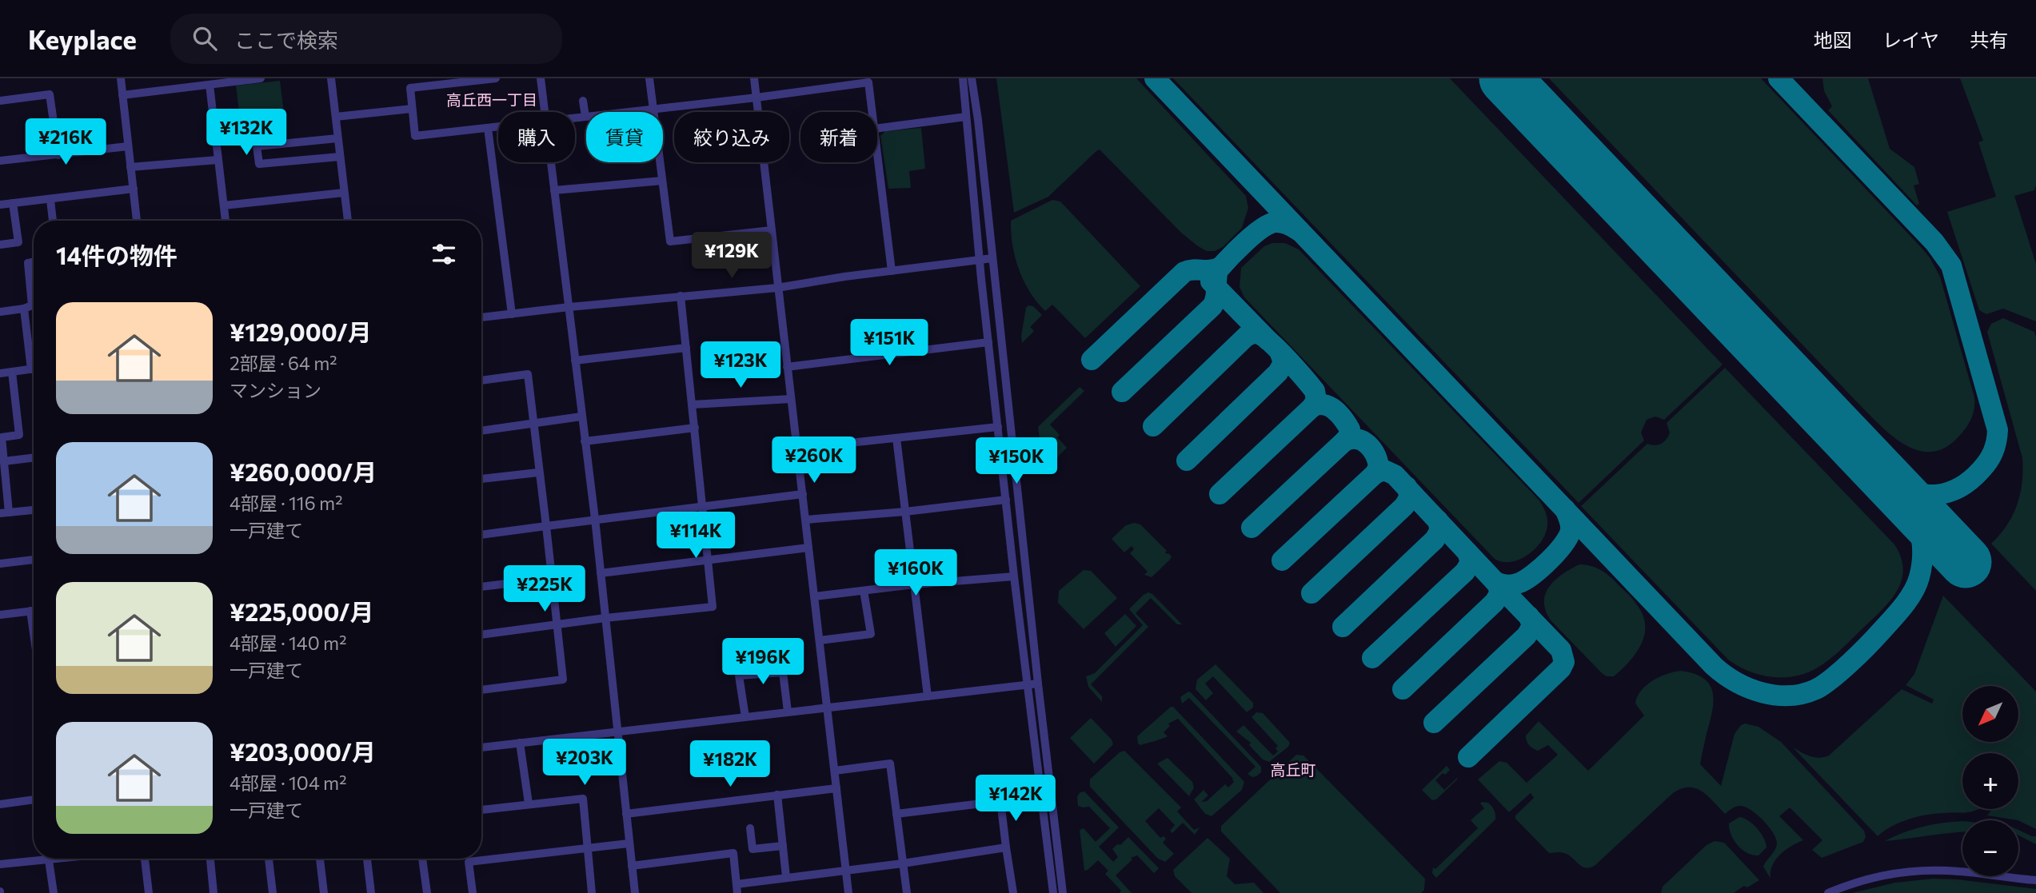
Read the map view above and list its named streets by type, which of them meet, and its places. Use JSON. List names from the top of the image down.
{
  "districts": ["高丘西一丁目", "高丘町"],
  "north": "bottom left",
  "page": {
    "header": "Keyplace",
    "search": "ここで検索",
    "nav": ["地図", "レイヤ", "共有"],
    "price": [
      "¥132K",
      "¥216K",
      "¥129K",
      "¥151K",
      "¥123K",
      "¥260K",
      "¥150K",
      "¥114K",
      "¥160K",
      "¥225K",
      "¥196K",
      "¥203K",
      "¥182K",
      "¥142K"
    ],
    "chip": [
      "購入",
      "賃貸",
      "絞り込み",
      "新着"
    ],
    "heading": "14件の物件",
    "list": [
      {
        "name": "¥129,000/月",
        "note": "2部屋 · 64 m² · マンション"
      },
      {
        "name": "¥260,000/月",
        "note": "4部屋 · 116 m² · 一戸建て"
      },
      {
        "name": "¥225,000/月",
        "note": "4部屋 · 140 m² · 一戸建て"
      },
      {
        "name": "¥203,000/月",
        "note": "4部屋 · 104 m² · 一戸建て"
      }
    ],
    "map_buttons": ["+", "−"]
  }
}
